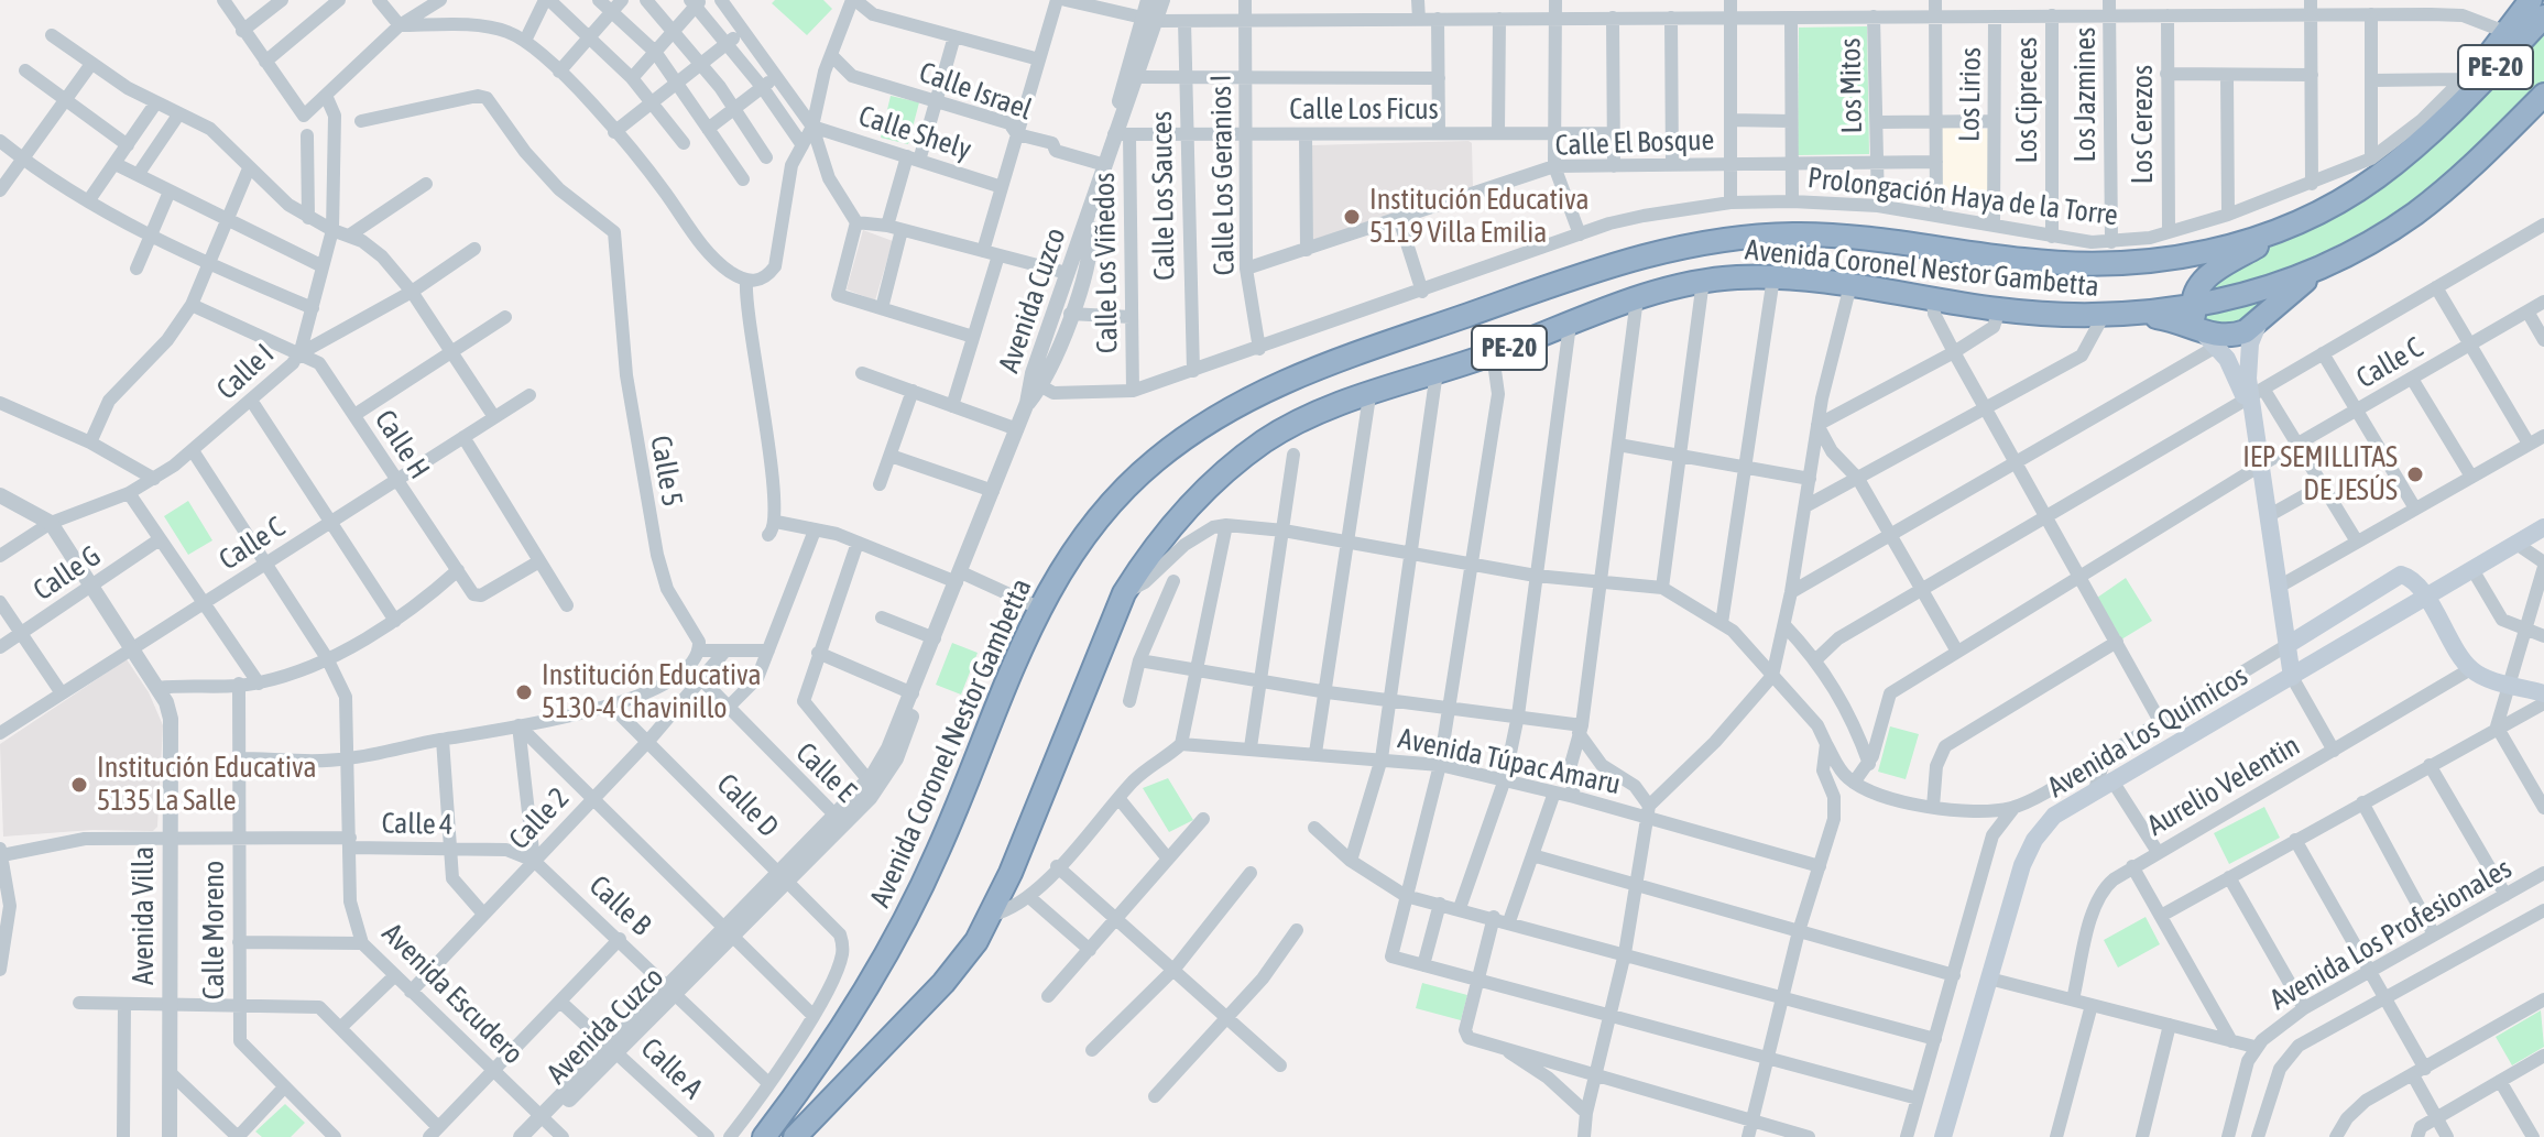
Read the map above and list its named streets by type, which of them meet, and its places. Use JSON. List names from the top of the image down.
{
  "streets": {
    "highway": ["PE-20", "Avenida Coronel Nestor Gambetta"],
    "main road": ["Avenida Los Químicos"],
    "street": [
      "Los Mitos",
      "Calle Israel",
      "Los Lirios",
      "Los Jazmines",
      "Los Cipreces",
      "Calle Los Ficus",
      "Los Cerezos",
      "Calle Shely",
      "Calle El Bosque",
      "Calle Los Geranios I",
      "Calle Los Sauces",
      "Prolongación Haya de la Torre",
      "Calle Los Viñedos",
      "Avenida Cuzco",
      "Calle C",
      "Calle I",
      "Calle H",
      "Calle 5",
      "Calle G",
      "Avenida Túpac Amaru",
      "Calle E",
      "Aurelio Velentin",
      "Calle D",
      "Calle 2",
      "Calle 4",
      "Calle B",
      "Avenida Villa",
      "Calle Moreno",
      "Avenida Los Profesionales",
      "Avenida Escudero",
      "Calle A"
    ]
  },
  "crossings": [
    ["Los Mitos", "Calle El Bosque"],
    ["Los Mitos", "Prolongación Haya de la Torre"],
    ["Calle Israel", "Avenida Cuzco"],
    ["Los Lirios", "Prolongación Haya de la Torre"],
    ["Los Jazmines", "Prolongación Haya de la Torre"],
    ["Los Cipreces", "Prolongación Haya de la Torre"],
    ["Calle Los Ficus", "Calle Los Geranios I"],
    ["Calle Los Ficus", "Calle Los Sauces"],
    ["Calle Los Ficus", "Calle Los Viñedos"],
    ["Calle Los Ficus", "Avenida Cuzco"],
    ["Los Cerezos", "Prolongación Haya de la Torre"],
    ["Calle El Bosque", "Calle Los Geranios I"],
    ["Calle Los Geranios I", "Prolongación Haya de la Torre"],
    ["Calle Los Sauces", "Prolongación Haya de la Torre"],
    ["Prolongación Haya de la Torre", "Calle Los Viñedos"],
    ["Prolongación Haya de la Torre", "Avenida Cuzco"],
    ["Calle Los Viñedos", "Avenida Cuzco"],
    ["Avenida Cuzco", "Calle E"],
    ["Avenida Cuzco", "Calle D"],
    ["Avenida Cuzco", "Calle B"],
    ["Avenida Cuzco", "Avenida Escudero"],
    ["Avenida Cuzco", "Calle A"],
    ["Calle C", "Calle H"],
    ["Calle C", "Avenida Villa"],
    ["Calle C", "Avenida Escudero"],
    ["Calle I", "Calle H"],
    ["Calle I", "Avenida Villa"],
    ["Calle I", "Avenida Escudero"],
    ["Calle G", "Avenida Villa"],
    ["Calle E", "Calle 2"],
    ["Calle D", "Calle 2"],
    ["Calle 2", "Calle 4"],
    ["Calle 2", "Calle B"],
    ["Calle 2", "Avenida Escudero"],
    ["Calle 4", "Calle B"],
    ["Calle 4", "Avenida Villa"],
    ["Calle 4", "Calle Moreno"],
    ["Calle 4", "Avenida Escudero"]
  ],
  "places": [
    "Institución Educativa 5119 Villa Emilia",
    "IEP SEMILLITAS DE JESÚS",
    "Institución Educativa 5130-4 Chavinillo",
    "Institución Educativa 5135 La Salle"
  ]
}
